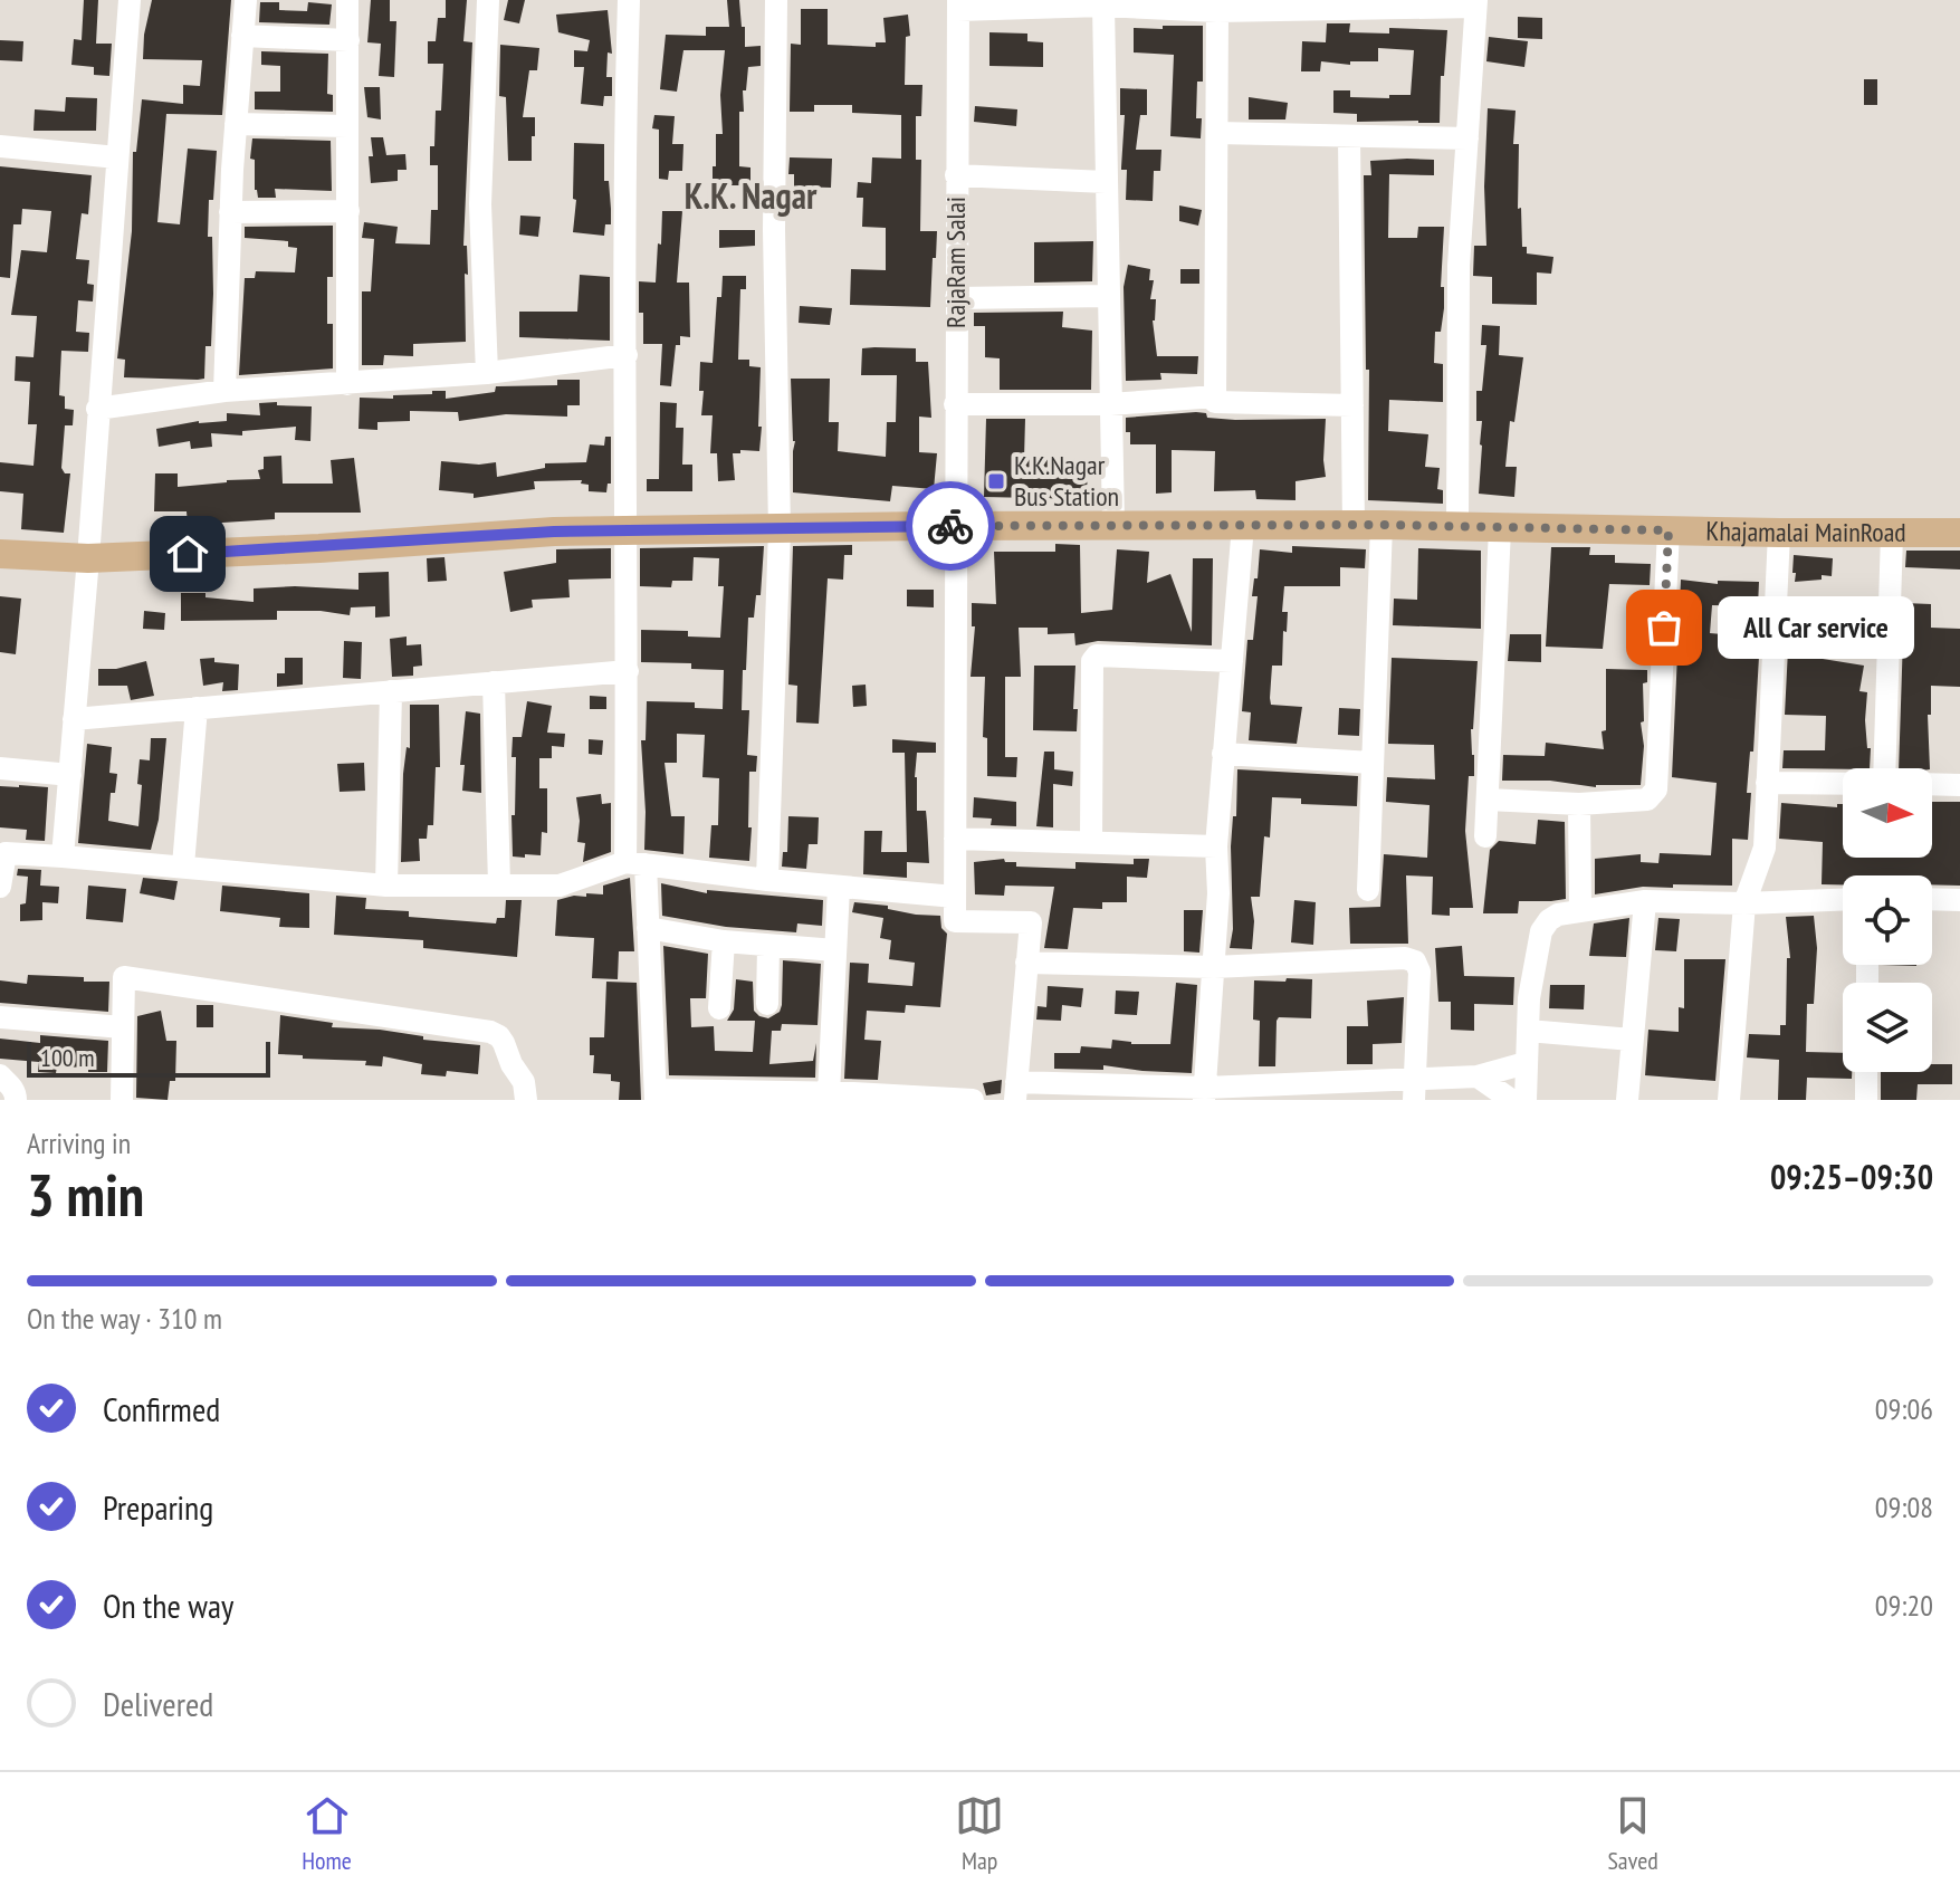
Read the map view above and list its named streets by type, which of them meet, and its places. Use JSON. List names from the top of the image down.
{
  "streets": {
    "main road": ["Khajamalai MainRoad"],
    "street": ["RajaRam Salai"]
  },
  "crossings": [
    ["RajaRam Salai", "Khajamalai MainRoad"]
  ],
  "districts": ["K.K. Nagar"],
  "places": {
    "transit": ["K.K.Nagar Bus Station"],
    "other": ["All Car service"]
  },
  "scale_bar": "100 m",
  "north": "right",
  "page": {
    "bubble": "All Car service",
    "scale": "100 m",
    "heading": ["3 min", "Arriving in", "09:25–09:30"],
    "bar": "On the way · 310 m",
    "list": [
      ["Confirmed", "09:06"],
      ["Preparing", "09:08"],
      ["On the way", "09:20"],
      "Delivered"
    ],
    "tabs": ["Home", "Map", "Saved"]
  }
}
